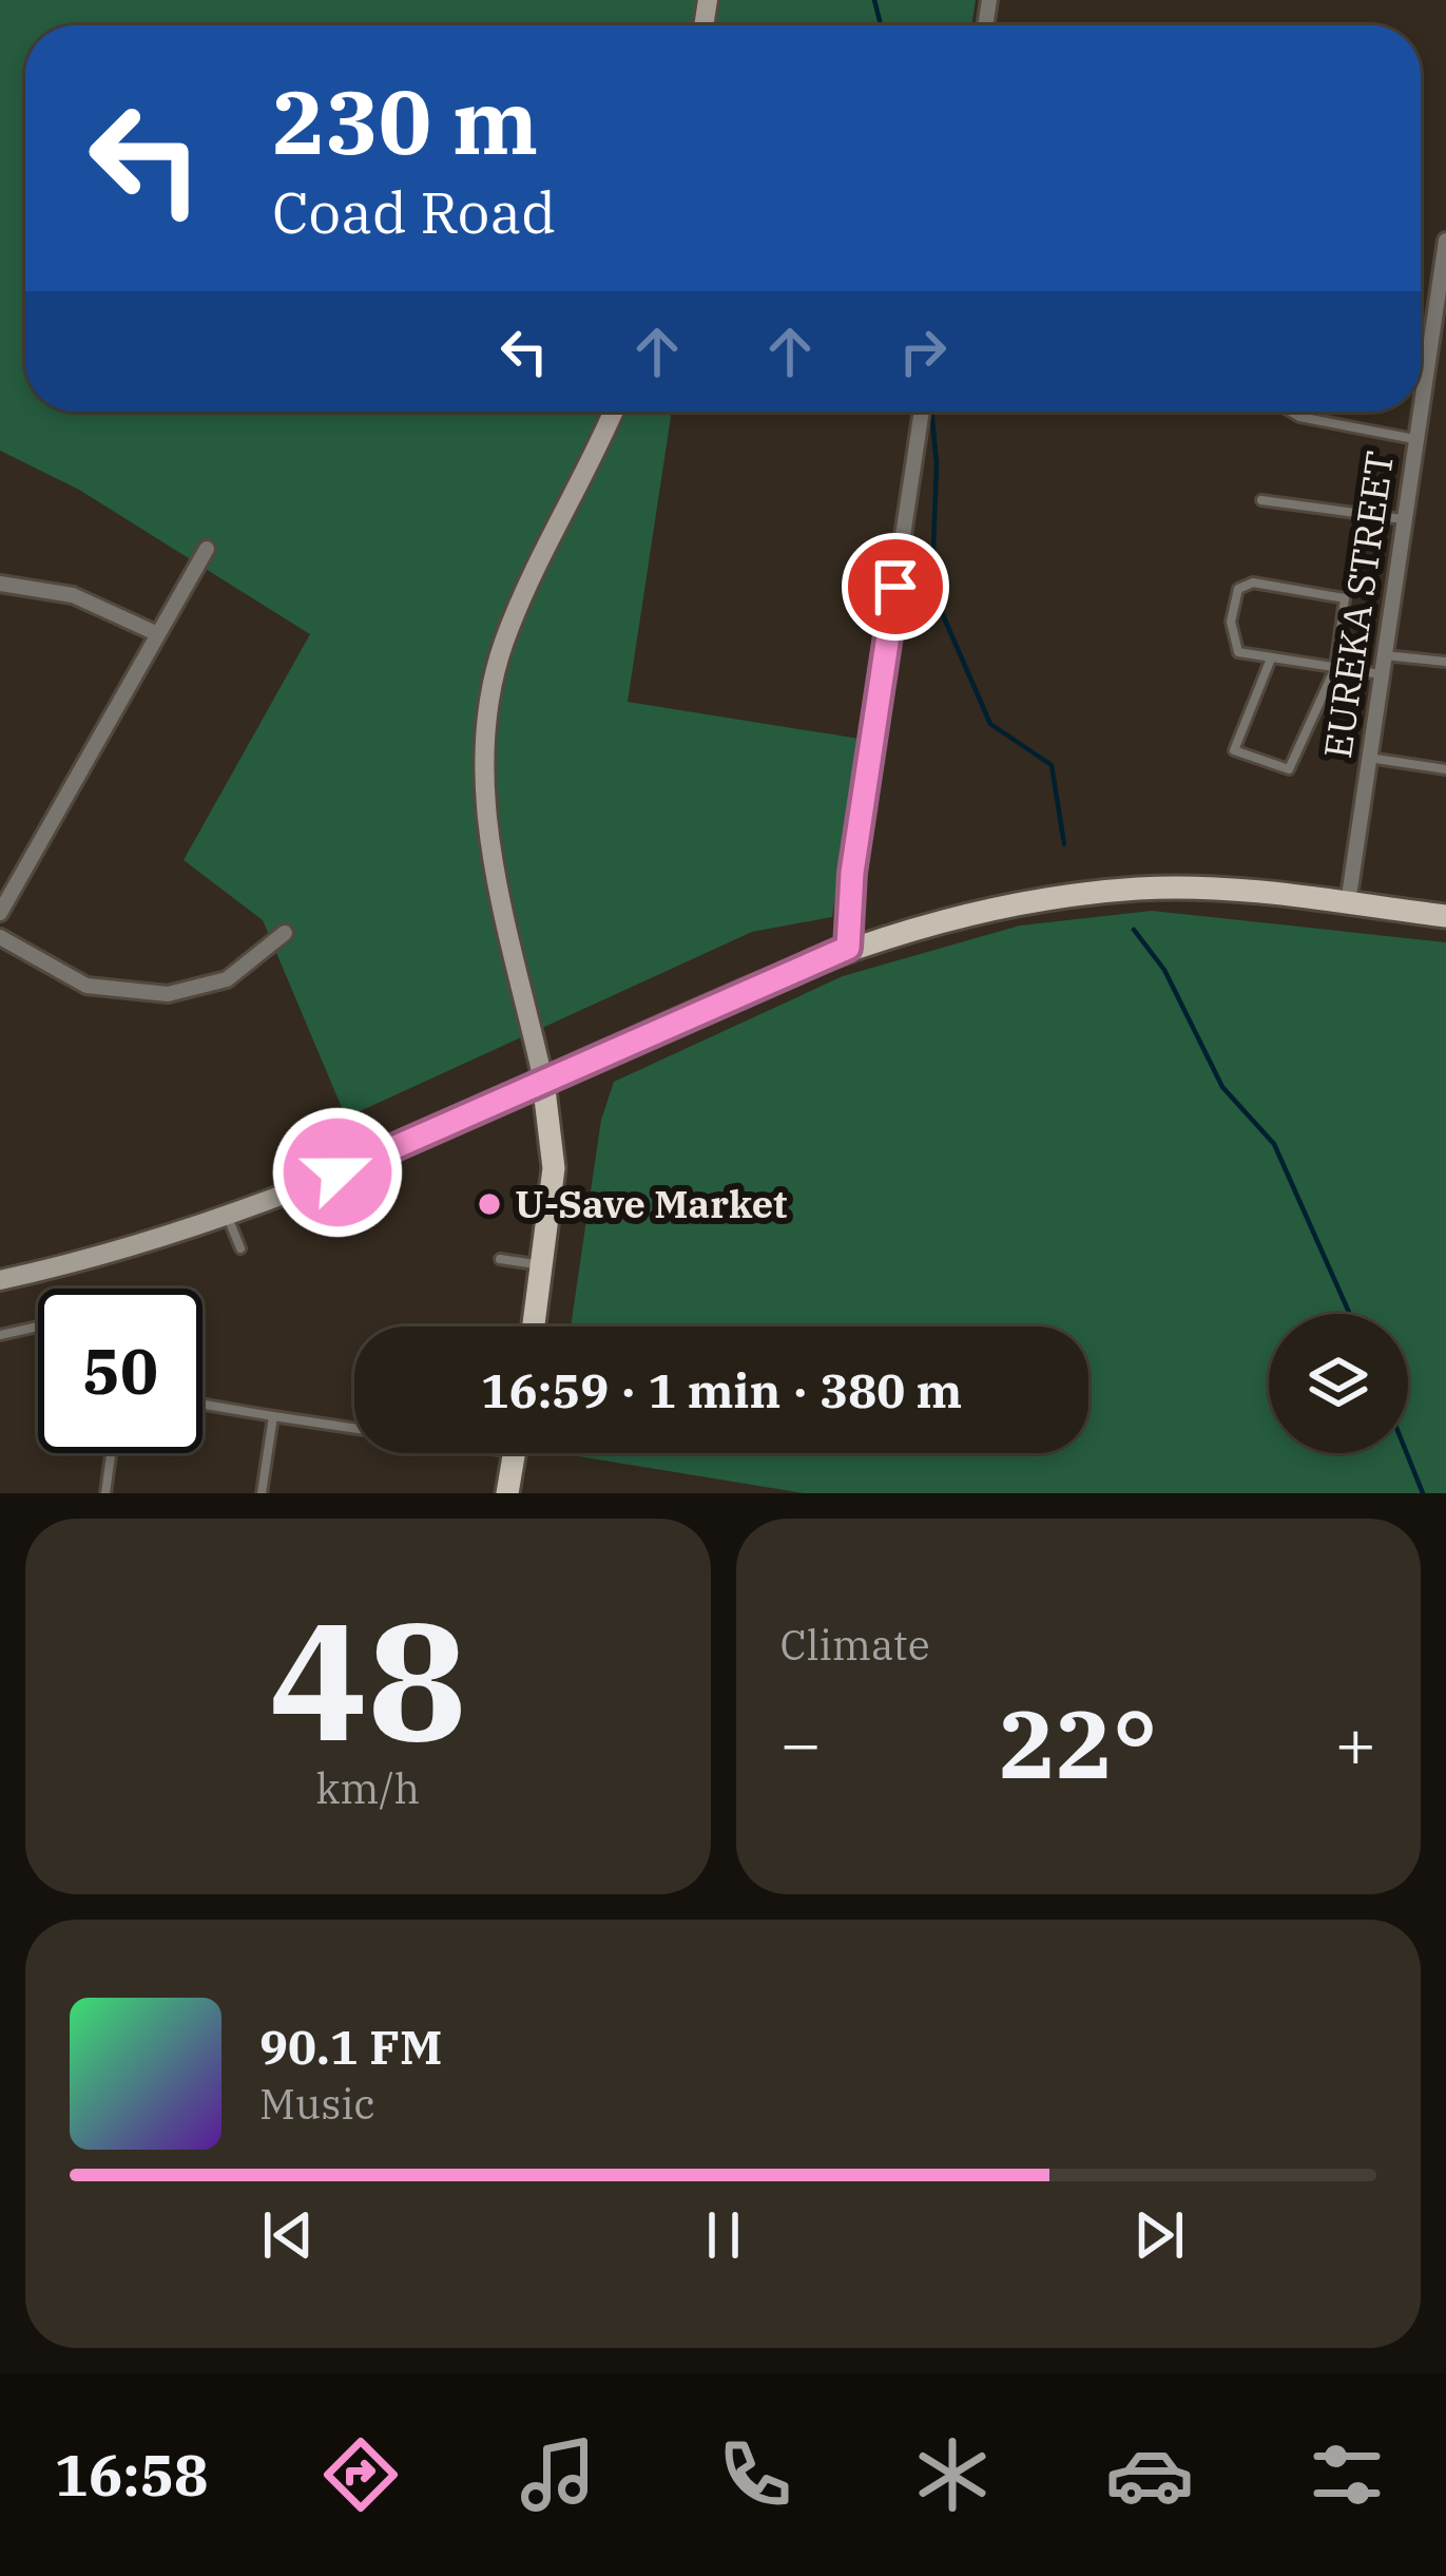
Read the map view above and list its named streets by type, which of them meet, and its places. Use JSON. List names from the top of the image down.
{
  "streets": {
    "street": ["EUREKA STREET"]
  },
  "places": ["U-Save Market"],
  "page": {
    "turn": ["230 m", "Coad Road"],
    "limit": "50",
    "trip": "16:59 · 1 min · 380 m",
    "tile": [
      ["48", "km/h"],
      "Climate"
    ],
    "heat": ["−", "22°", "+"],
    "song": ["90.1 FM", "Music"],
    "tabs": "16:58"
  }
}
